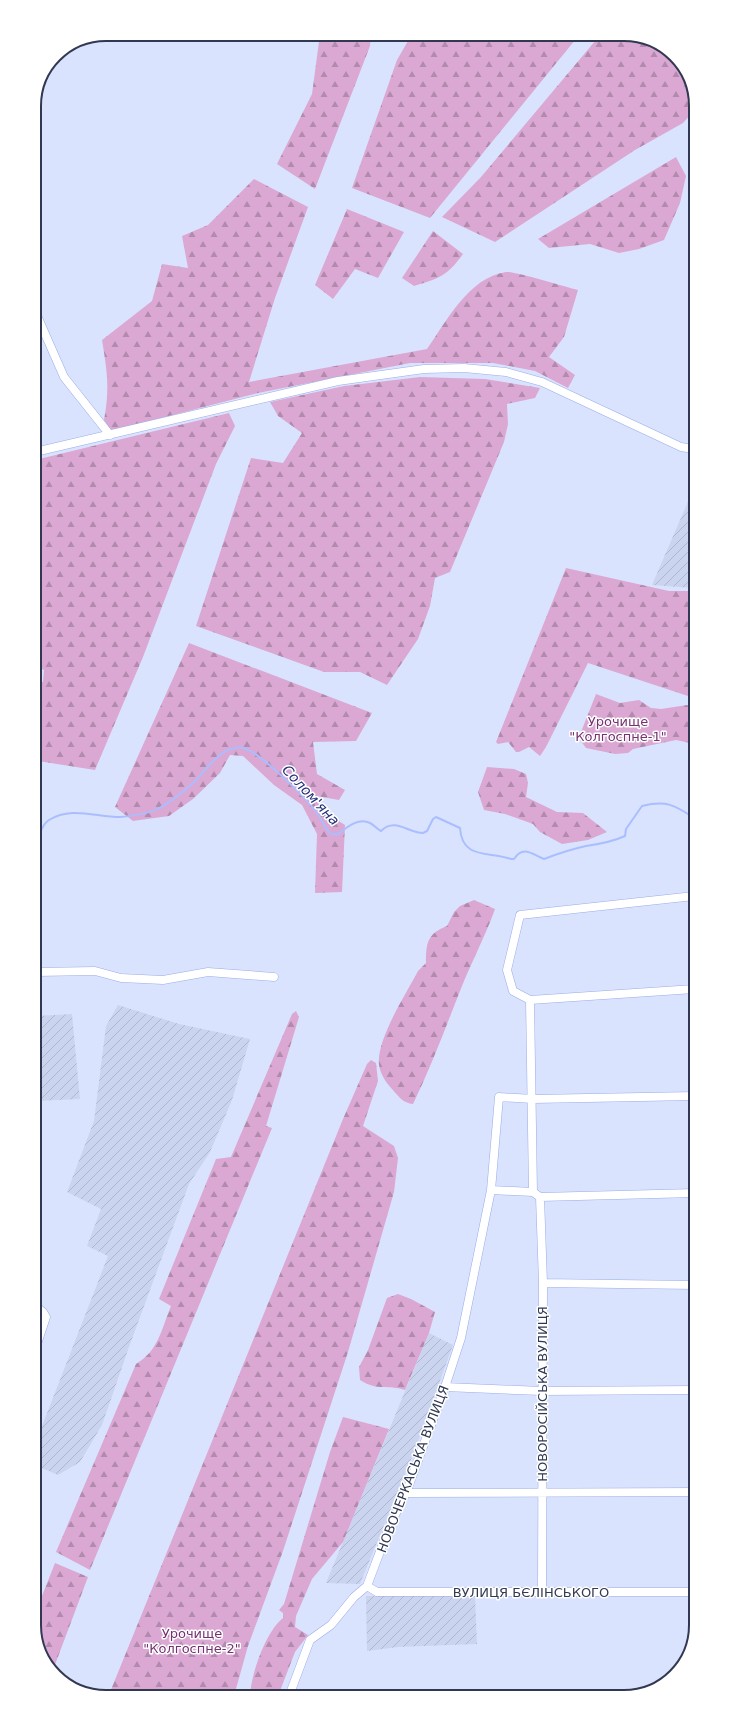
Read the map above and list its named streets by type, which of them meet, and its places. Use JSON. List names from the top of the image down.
{
  "streets": {
    "street": ["НОВОРОСІЙСЬКА ВУЛИЦЯ", "НОВОЧЕРКАСЬКА ВУЛИЦЯ", "ВУЛИЦЯ БЄЛІНСЬКОГО"]
  },
  "crossings": [
    ["НОВОРОСІЙСЬКА ВУЛИЦЯ", "НОВОЧЕРКАСЬКА ВУЛИЦЯ"],
    ["НОВОРОСІЙСЬКА ВУЛИЦЯ", "ВУЛИЦЯ БЄЛІНСЬКОГО"],
    ["НОВОЧЕРКАСЬКА ВУЛИЦЯ", "ВУЛИЦЯ БЄЛІНСЬКОГО"]
  ],
  "water": ["Солом'яна"],
  "parks": ["Урочище \"Колгоспне-1\"", "Урочище \"Колгоспне-2\""]
}
